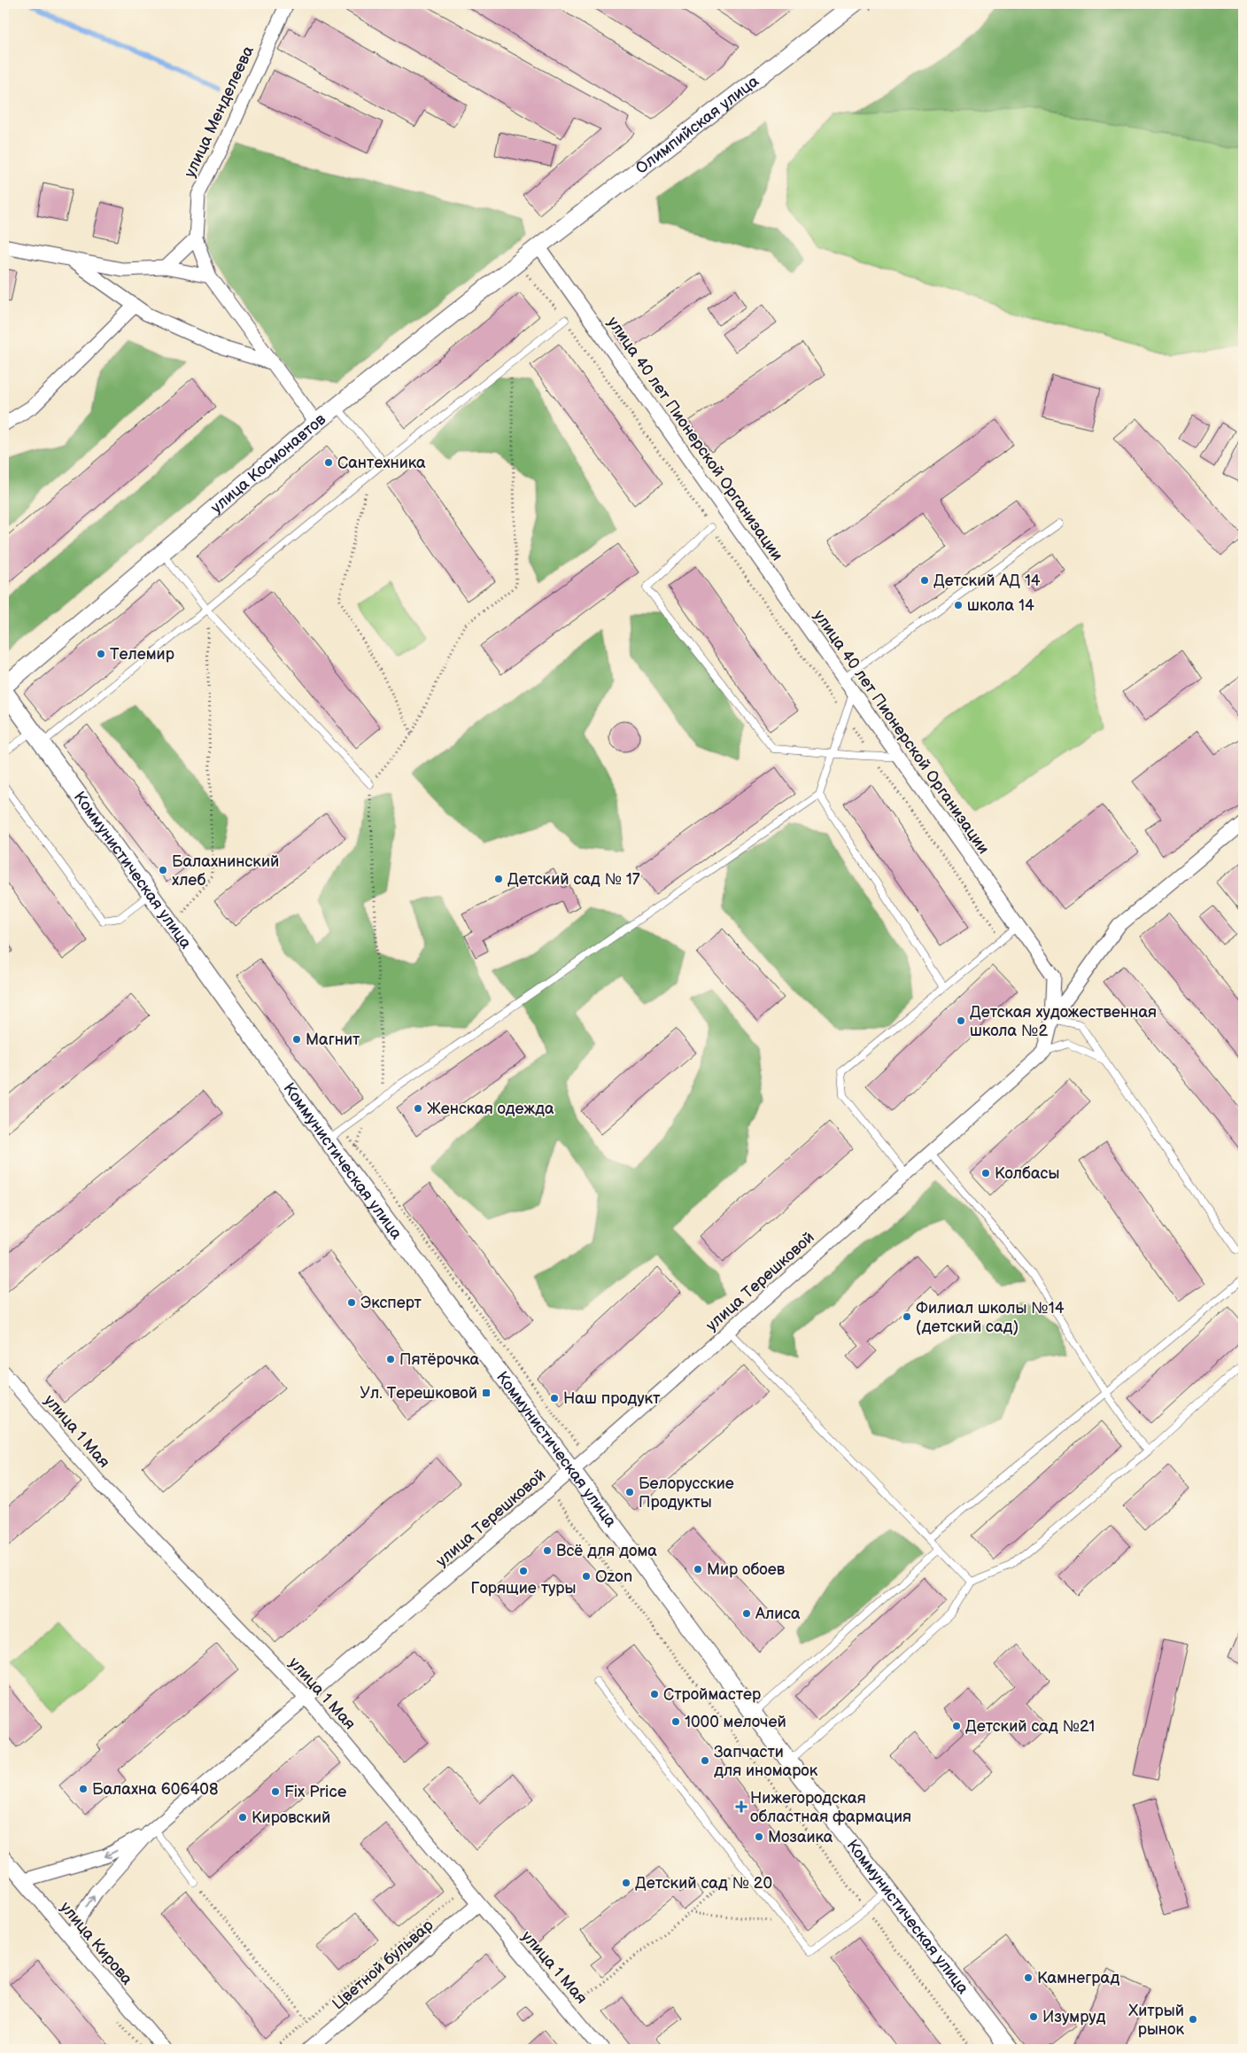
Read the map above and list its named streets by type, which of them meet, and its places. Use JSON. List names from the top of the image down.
{
  "streets": {
    "street": [
      "улица Менделеева",
      "Олимпийская улица",
      "улица 40 лет Пионерской Организации",
      "улица Космонавтов",
      "Коммунистическая улица",
      "улица Терешковой",
      "улица 1 Мая",
      "улица Кирова",
      "Цветной бульвар"
    ]
  },
  "crossings": [
    ["улица Менделеева", "улица Космонавтов"],
    ["Олимпийская улица", "улица 40 лет Пионерской Организации"],
    ["Олимпийская улица", "улица Космонавтов"],
    ["улица 40 лет Пионерской Организации", "улица Космонавтов"],
    ["Коммунистическая улица", "улица Терешковой"],
    ["улица Терешковой", "улица 1 Мая"],
    ["улица Терешковой", "улица Кирова"],
    ["улица 1 Мая", "Цветной бульвар"]
  ],
  "places": {
    "other": [
      "Сантехника",
      "Детский АД 14",
      "школа 14",
      "Телемир",
      "Балахнинский хлеб",
      "Детский сад № 17",
      "Детская художественная школа №2",
      "Магнит",
      "Женская одежда",
      "Колбасы",
      "Эксперт",
      "Филиал школы №14 (детский сад)",
      "Пятёрочка",
      "Наш продукт",
      "Белорусские Продукты",
      "Всё для дома",
      "Мир обоев",
      "Горящие туры",
      "Ozon",
      "Алиса",
      "Строймастер",
      "1000 мелочей",
      "Детский сад №21",
      "Запчасти для иномарок",
      "Балахна 606408",
      "Fix Price",
      "Кировский",
      "Мозаика",
      "Детский сад № 20",
      "Камнеград",
      "Изумруд",
      "Хитрый рынок"
    ],
    "transit": ["Ул. Терешковой"],
    "health": ["Нижегородская областная фармация"]
  }
}
